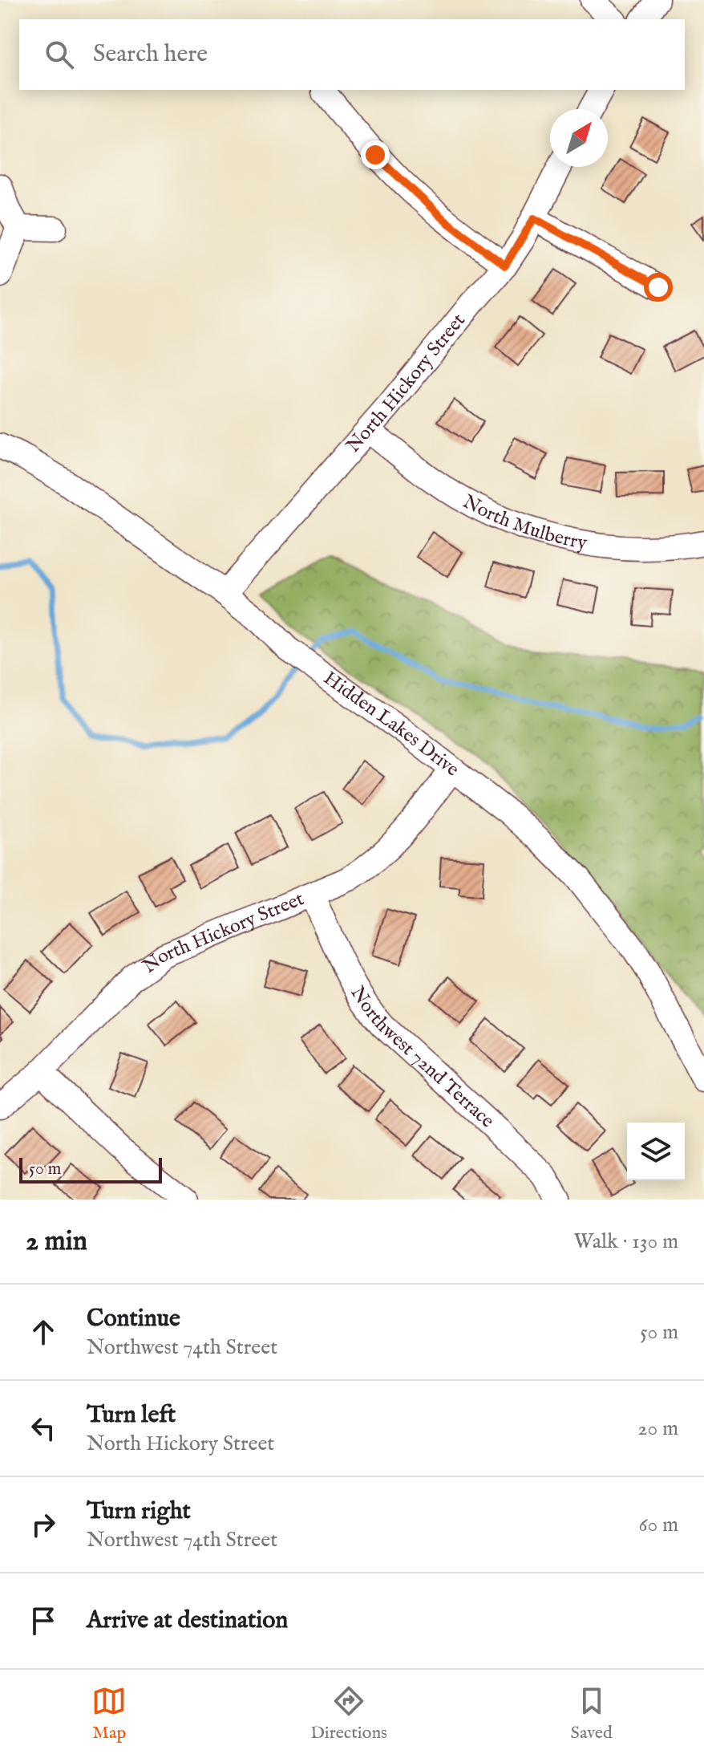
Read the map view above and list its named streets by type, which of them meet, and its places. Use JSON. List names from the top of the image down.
{
  "streets": {
    "street": [
      "North Hickory Street",
      "North Mulberry",
      "Hidden Lakes Drive",
      "Northwest 72nd Terrace"
    ]
  },
  "crossings": [
    ["North Hickory Street", "North Mulberry"],
    ["North Hickory Street", "Hidden Lakes Drive"],
    ["North Hickory Street", "Northwest 72nd Terrace"]
  ],
  "scale_bar": "50 m",
  "north": "top right",
  "page": {
    "search": "Search here",
    "scale": "50 m",
    "heading": ["2 min", "Walk · 130 m"],
    "list": [
      ["Continue", "Northwest 74th Street", "50 m"],
      ["Turn left", "North Hickory Street", "20 m"],
      ["Turn right", "Northwest 74th Street", "60 m"],
      "Arrive at destination"
    ],
    "nav": ["Map", "Directions", "Saved"]
  }
}
